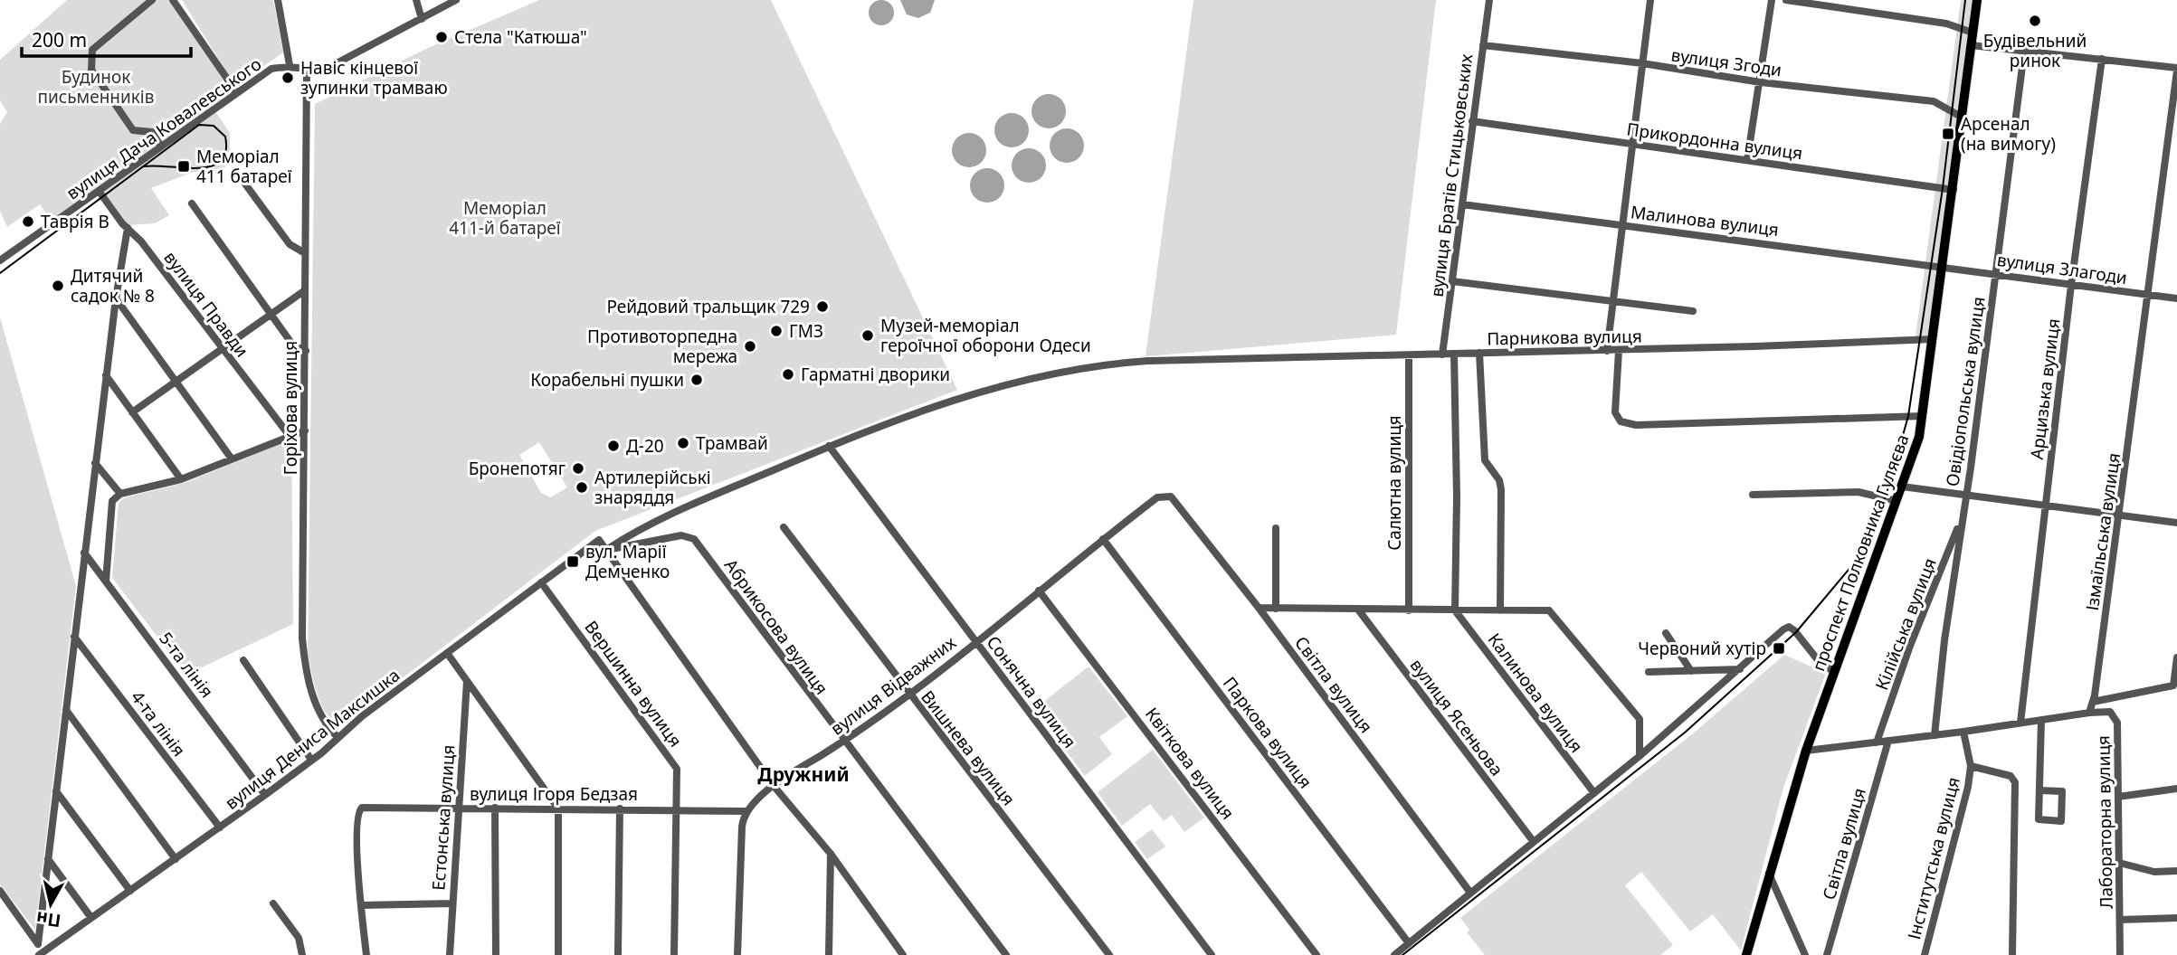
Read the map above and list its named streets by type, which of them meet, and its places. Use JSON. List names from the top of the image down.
{
  "streets": {
    "main road": ["проспект Полковника Гуляєва"],
    "street": [
      "вулиця Згоди",
      "вулиця Дача Ковалевського",
      "Прикордонна вулиця",
      "вулиця Братів Стицьковських",
      "Малинова вулиця",
      "вулиця Злагоди",
      "вулиця Правди",
      "Парникова вулиця",
      "Арцизька вулиця",
      "Овідіопольська вулиця",
      "Горіхова вулиця",
      "Салютна вулиця",
      "Ізмаїльська вулиця",
      "Кілійська вулиця",
      "Абрикосова вулиця",
      "5-та лінія",
      "Вершинна вулиця",
      "Світла вулиця",
      "вулиця Відважних",
      "Сонячна вулиця",
      "Калинова вулиця",
      "вулиця Ясеньова",
      "4-та лінія",
      "Паркова вулиця",
      "вулиця Дениса Максишка",
      "Вишнева вулиця",
      "Квіткова вулиця",
      "вулиця Ігоря Бедзая",
      "Естонська вулиця",
      "Лабораторна вулиця",
      "Інститутська вулиця"
    ]
  },
  "crossings": [
    ["вулиця Згоди", "вулиця Братів Стицьковських"],
    ["вулиця Згоди", "проспект Полковника Гуляєва"],
    ["вулиця Дача Ковалевського", "вулиця Правди"],
    ["вулиця Дача Ковалевського", "Горіхова вулиця"],
    ["Прикордонна вулиця", "вулиця Братів Стицьковських"],
    ["Прикордонна вулиця", "проспект Полковника Гуляєва"],
    ["вулиця Братів Стицьковських", "Малинова вулиця"],
    ["вулиця Братів Стицьковських", "Парникова вулиця"],
    ["Малинова вулиця", "вулиця Злагоди"],
    ["Малинова вулиця", "проспект Полковника Гуляєва"],
    ["вулиця Злагоди", "Арцизька вулиця"],
    ["вулиця Злагоди", "Овідіопольська вулиця"],
    ["вулиця Злагоди", "Ізмаїльська вулиця"],
    ["вулиця Злагоди", "проспект Полковника Гуляєва"],
    ["Парникова вулиця", "Салютна вулиця"],
    ["Парникова вулиця", "проспект Полковника Гуляєва"],
    ["Парникова вулиця", "Сонячна вулиця"],
    ["Арцизька вулиця", "Ізмаїльська вулиця"],
    ["Овідіопольська вулиця", "Ізмаїльська вулиця"],
    ["Овідіопольська вулиця", "Кілійська вулиця"],
    ["Горіхова вулиця", "вулиця Дениса Максишка"],
    ["Ізмаїльська вулиця", "проспект Полковника Гуляєва"],
    ["Ізмаїльська вулиця", "Лабораторна вулиця"],
    ["Абрикосова вулиця", "вулиця Відважних"],
    ["Абрикосова вулиця", "вулиця Дениса Максишка"],
    ["5-та лінія", "вулиця Дениса Максишка"],
    ["Вершинна вулиця", "вулиця Дениса Максишка"],
    ["Вершинна вулиця", "вулиця Ігоря Бедзая"],
    ["Світла вулиця", "вулиця Відважних"],
    ["вулиця Відважних", "Сонячна вулиця"],
    ["вулиця Відважних", "Паркова вулиця"],
    ["вулиця Відважних", "Вишнева вулиця"],
    ["вулиця Відважних", "Квіткова вулиця"],
    ["вулиця Відважних", "вулиця Ігоря Бедзая"],
    ["4-та лінія", "вулиця Дениса Максишка"],
    ["вулиця Ігоря Бедзая", "Естонська вулиця"]
  ],
  "districts": ["Дружний"],
  "parks": ["Будинок письменників", "Меморіал 411-й батареї"],
  "places": {
    "other": [
      "Будівельний ринок",
      "Стела \"Катюша\"",
      "Навіс кінцевої зупинки трамваю",
      "Таврія В",
      "Дитячий садок № 8",
      "Рейдовий тральщик 729",
      "ГМЗ",
      "Музей-меморіал героїчної оборони Одеси",
      "Противоторпедна мережа",
      "Гарматні дворики",
      "Корабельні пушки",
      "Трамвай",
      "Д-20",
      "Бронепотяг",
      "Артилерійські знаряддя"
    ],
    "transit": [
      "Арсенал (на вимогу)",
      "Меморіал 411 батареї",
      "вул. Марії Демченко",
      "Червоний хутір"
    ]
  },
  "scale_bar": "200 m",
  "north": "bottom"
}
